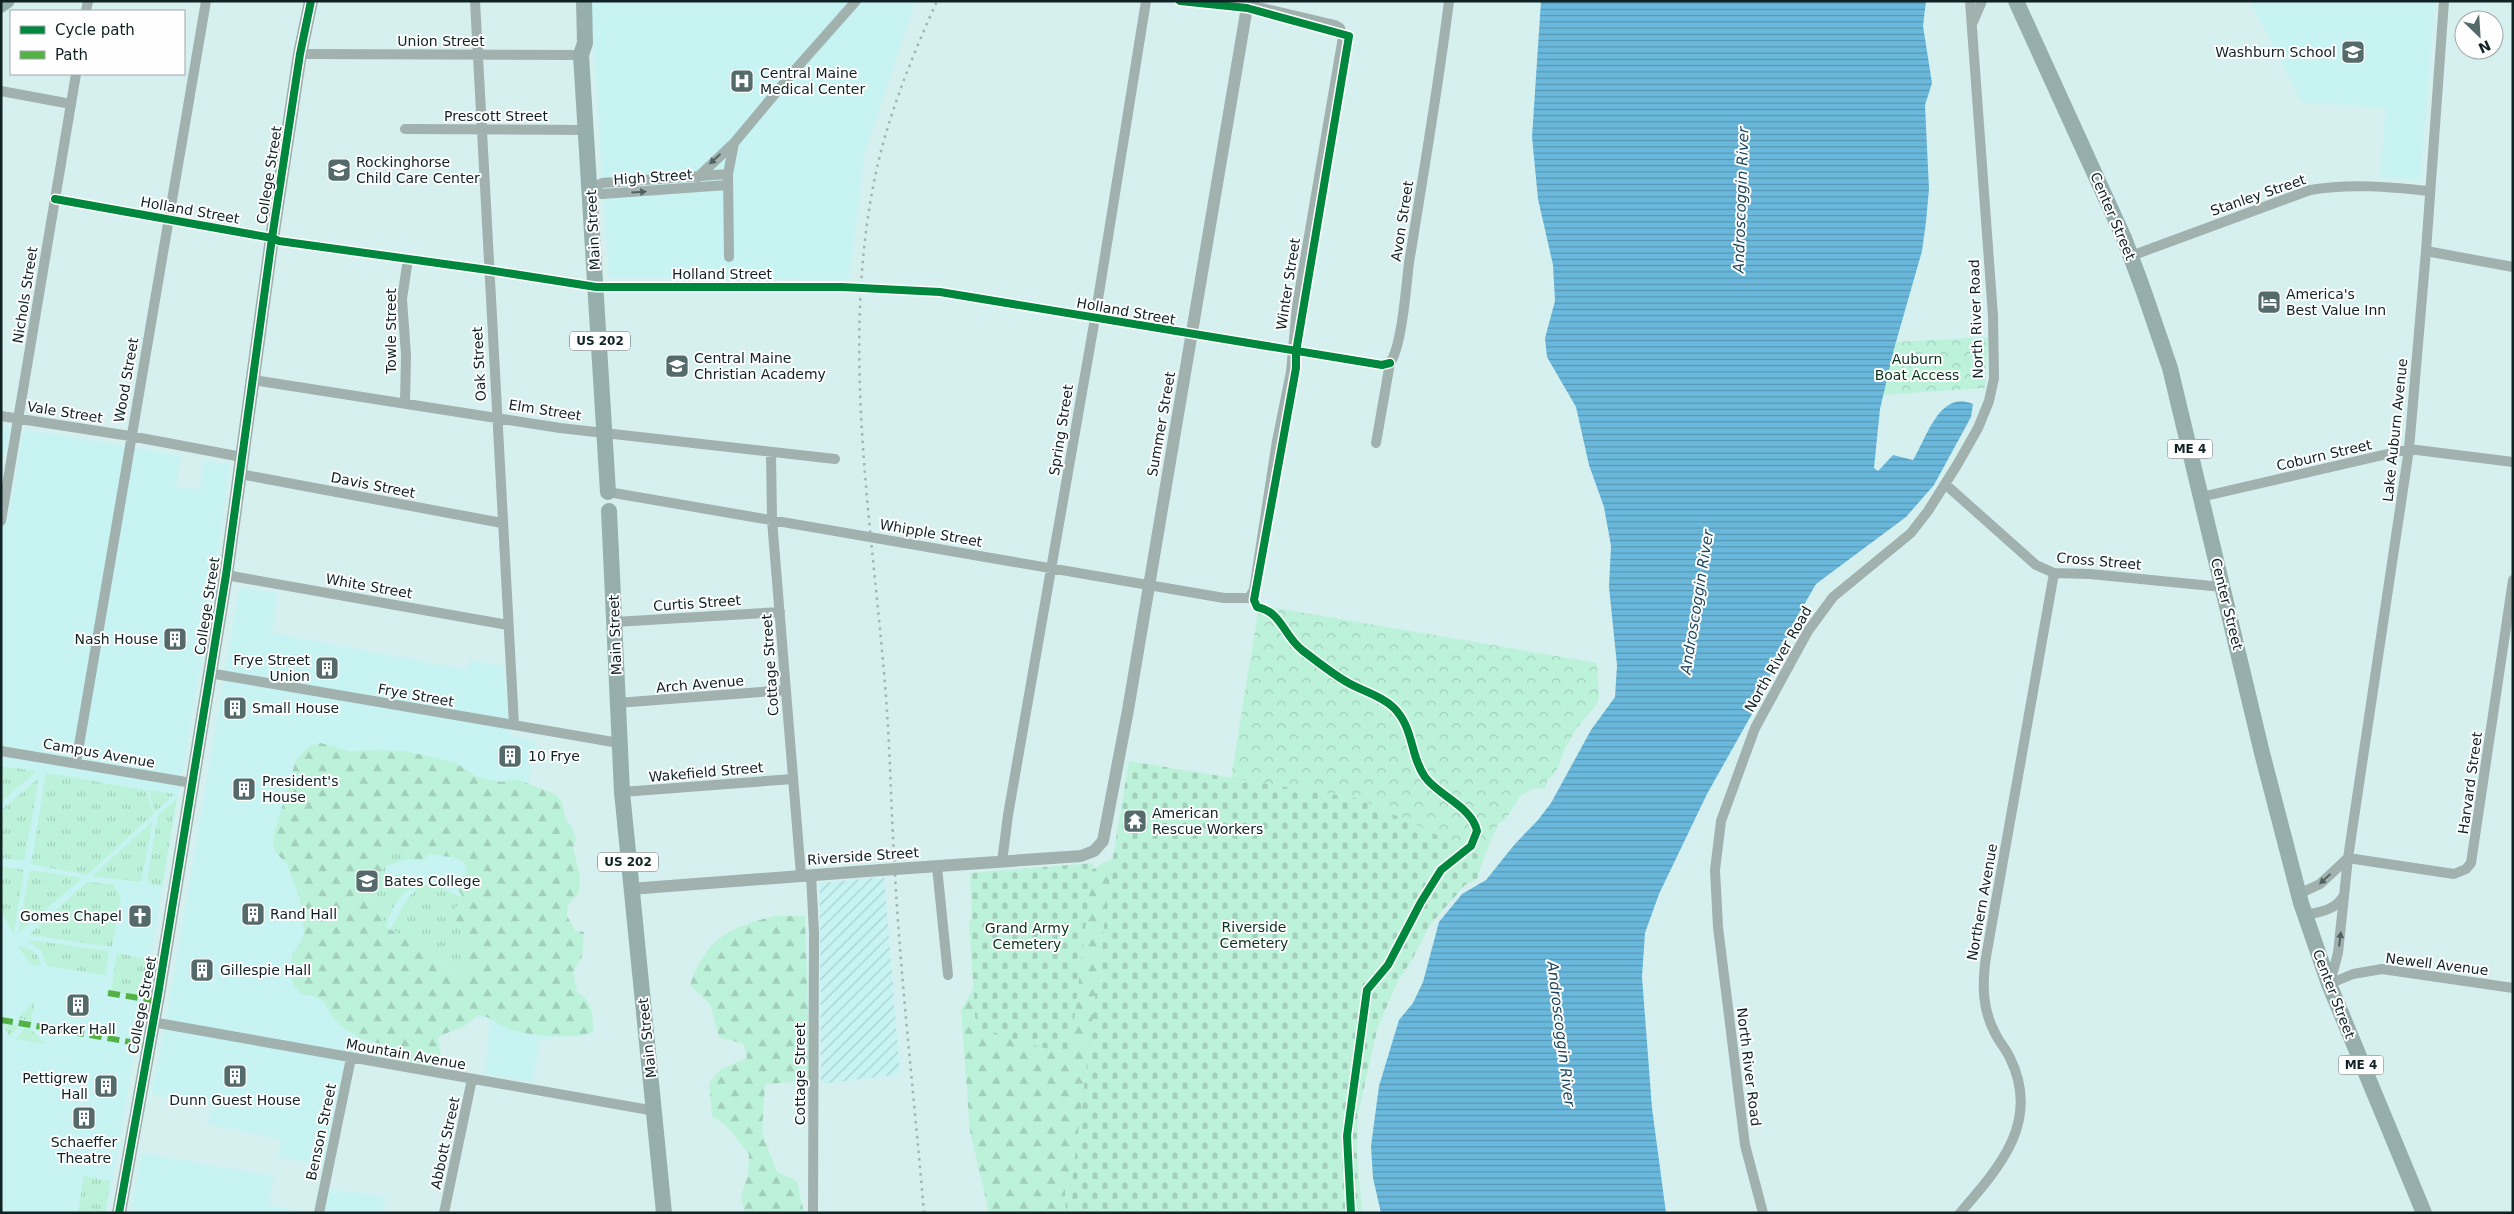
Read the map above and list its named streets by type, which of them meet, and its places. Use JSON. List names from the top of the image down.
{
  "streets": {
    "highway": [
      "Center Street",
      "Main Street",
      "US 202",
      "ME 4"
    ],
    "main road": ["College Street"],
    "street": [
      "Union Street",
      "Prescott Street",
      "High Street",
      "Stanley Street",
      "Holland Street",
      "Avon Street",
      "Winter Street",
      "Nichols Street",
      "North River Road",
      "Towle Street",
      "Oak Street",
      "Wood Street",
      "Elm Street",
      "Vale Street",
      "Summer Street",
      "Spring Street",
      "Lake Auburn Avenue",
      "Coburn Street",
      "Davis Street",
      "Whipple Street",
      "Cross Street",
      "White Street",
      "Curtis Street",
      "Cottage Street",
      "Arch Avenue",
      "Frye Street",
      "Campus Avenue",
      "Wakefield Street",
      "Harvard Street",
      "Riverside Street",
      "Northern Avenue",
      "Newell Avenue",
      "Mountain Avenue",
      "Benson Street",
      "Abbott Street"
    ]
  },
  "crossings": [
    ["Union Street", "College Street"],
    ["Union Street", "Main Street"],
    ["Union Street", "Oak Street"],
    ["Prescott Street", "Main Street"],
    ["Prescott Street", "Oak Street"],
    ["College Street", "Holland Street"],
    ["College Street", "Elm Street"],
    ["College Street", "Vale Street"],
    ["College Street", "Davis Street"],
    ["College Street", "White Street"],
    ["College Street", "Frye Street"],
    ["College Street", "Campus Avenue"],
    ["College Street", "Mountain Avenue"],
    ["High Street", "Main Street"],
    ["Stanley Street", "Center Street"],
    ["Stanley Street", "Lake Auburn Avenue"],
    ["Holland Street", "Avon Street"],
    ["Holland Street", "Main Street"],
    ["Holland Street", "Winter Street"],
    ["Holland Street", "Nichols Street"],
    ["Holland Street", "Towle Street"],
    ["Holland Street", "Oak Street"],
    ["Holland Street", "Wood Street"],
    ["Holland Street", "Summer Street"],
    ["Holland Street", "Spring Street"],
    ["Center Street", "Lake Auburn Avenue"],
    ["Center Street", "Coburn Street"],
    ["Center Street", "Cross Street"],
    ["Center Street", "Newell Avenue"],
    ["Main Street", "Elm Street"],
    ["Main Street", "Whipple Street"],
    ["Main Street", "Curtis Street"],
    ["Main Street", "Arch Avenue"],
    ["Main Street", "Frye Street"],
    ["Main Street", "Wakefield Street"],
    ["Main Street", "Riverside Street"],
    ["Main Street", "Mountain Avenue"],
    ["Winter Street", "Summer Street"],
    ["Winter Street", "Whipple Street"],
    ["Nichols Street", "Vale Street"],
    ["North River Road", "Cross Street"],
    ["Towle Street", "Elm Street"],
    ["Oak Street", "Elm Street"],
    ["Oak Street", "Davis Street"],
    ["Oak Street", "White Street"],
    ["Oak Street", "Frye Street"],
    ["Wood Street", "Vale Street"],
    ["Wood Street", "Campus Avenue"],
    ["Elm Street", "Cottage Street"],
    ["Summer Street", "Whipple Street"],
    ["Summer Street", "Riverside Street"],
    ["Spring Street", "Whipple Street"],
    ["Spring Street", "Riverside Street"],
    ["Lake Auburn Avenue", "Coburn Street"],
    ["Lake Auburn Avenue", "Harvard Street"],
    ["Lake Auburn Avenue", "Newell Avenue"],
    ["Whipple Street", "Cottage Street"],
    ["Cross Street", "Northern Avenue"],
    ["Curtis Street", "Cottage Street"],
    ["Cottage Street", "Arch Avenue"],
    ["Cottage Street", "Wakefield Street"],
    ["Cottage Street", "Riverside Street"],
    ["Mountain Avenue", "Benson Street"],
    ["Mountain Avenue", "Abbott Street"]
  ],
  "water": ["Androscoggin River"],
  "parks": ["Auburn Boat Access", "Riverside Cemetery", "Grand Army Cemetery"],
  "places": {
    "school or university": [
      "Washburn School",
      "Rockinghorse Child Care Center",
      "Central Maine Christian Academy",
      "Bates College"
    ],
    "hospital": ["Central Maine Medical Center"],
    "hotel": ["America's Best Value Inn"],
    "building": [
      "Nash House",
      "Frye Street Union",
      "Small House",
      "10 Frye",
      "President's House",
      "Rand Hall",
      "Gillespie Hall",
      "Parker Hall",
      "Dunn Guest House",
      "Pettigrew Hall",
      "Schaeffer Theatre"
    ],
    "temple": ["American Rescue Workers"],
    "church": ["Gomes Chapel"]
  },
  "legend": ["Cycle path", "Path"],
  "north": "bottom right"
}
